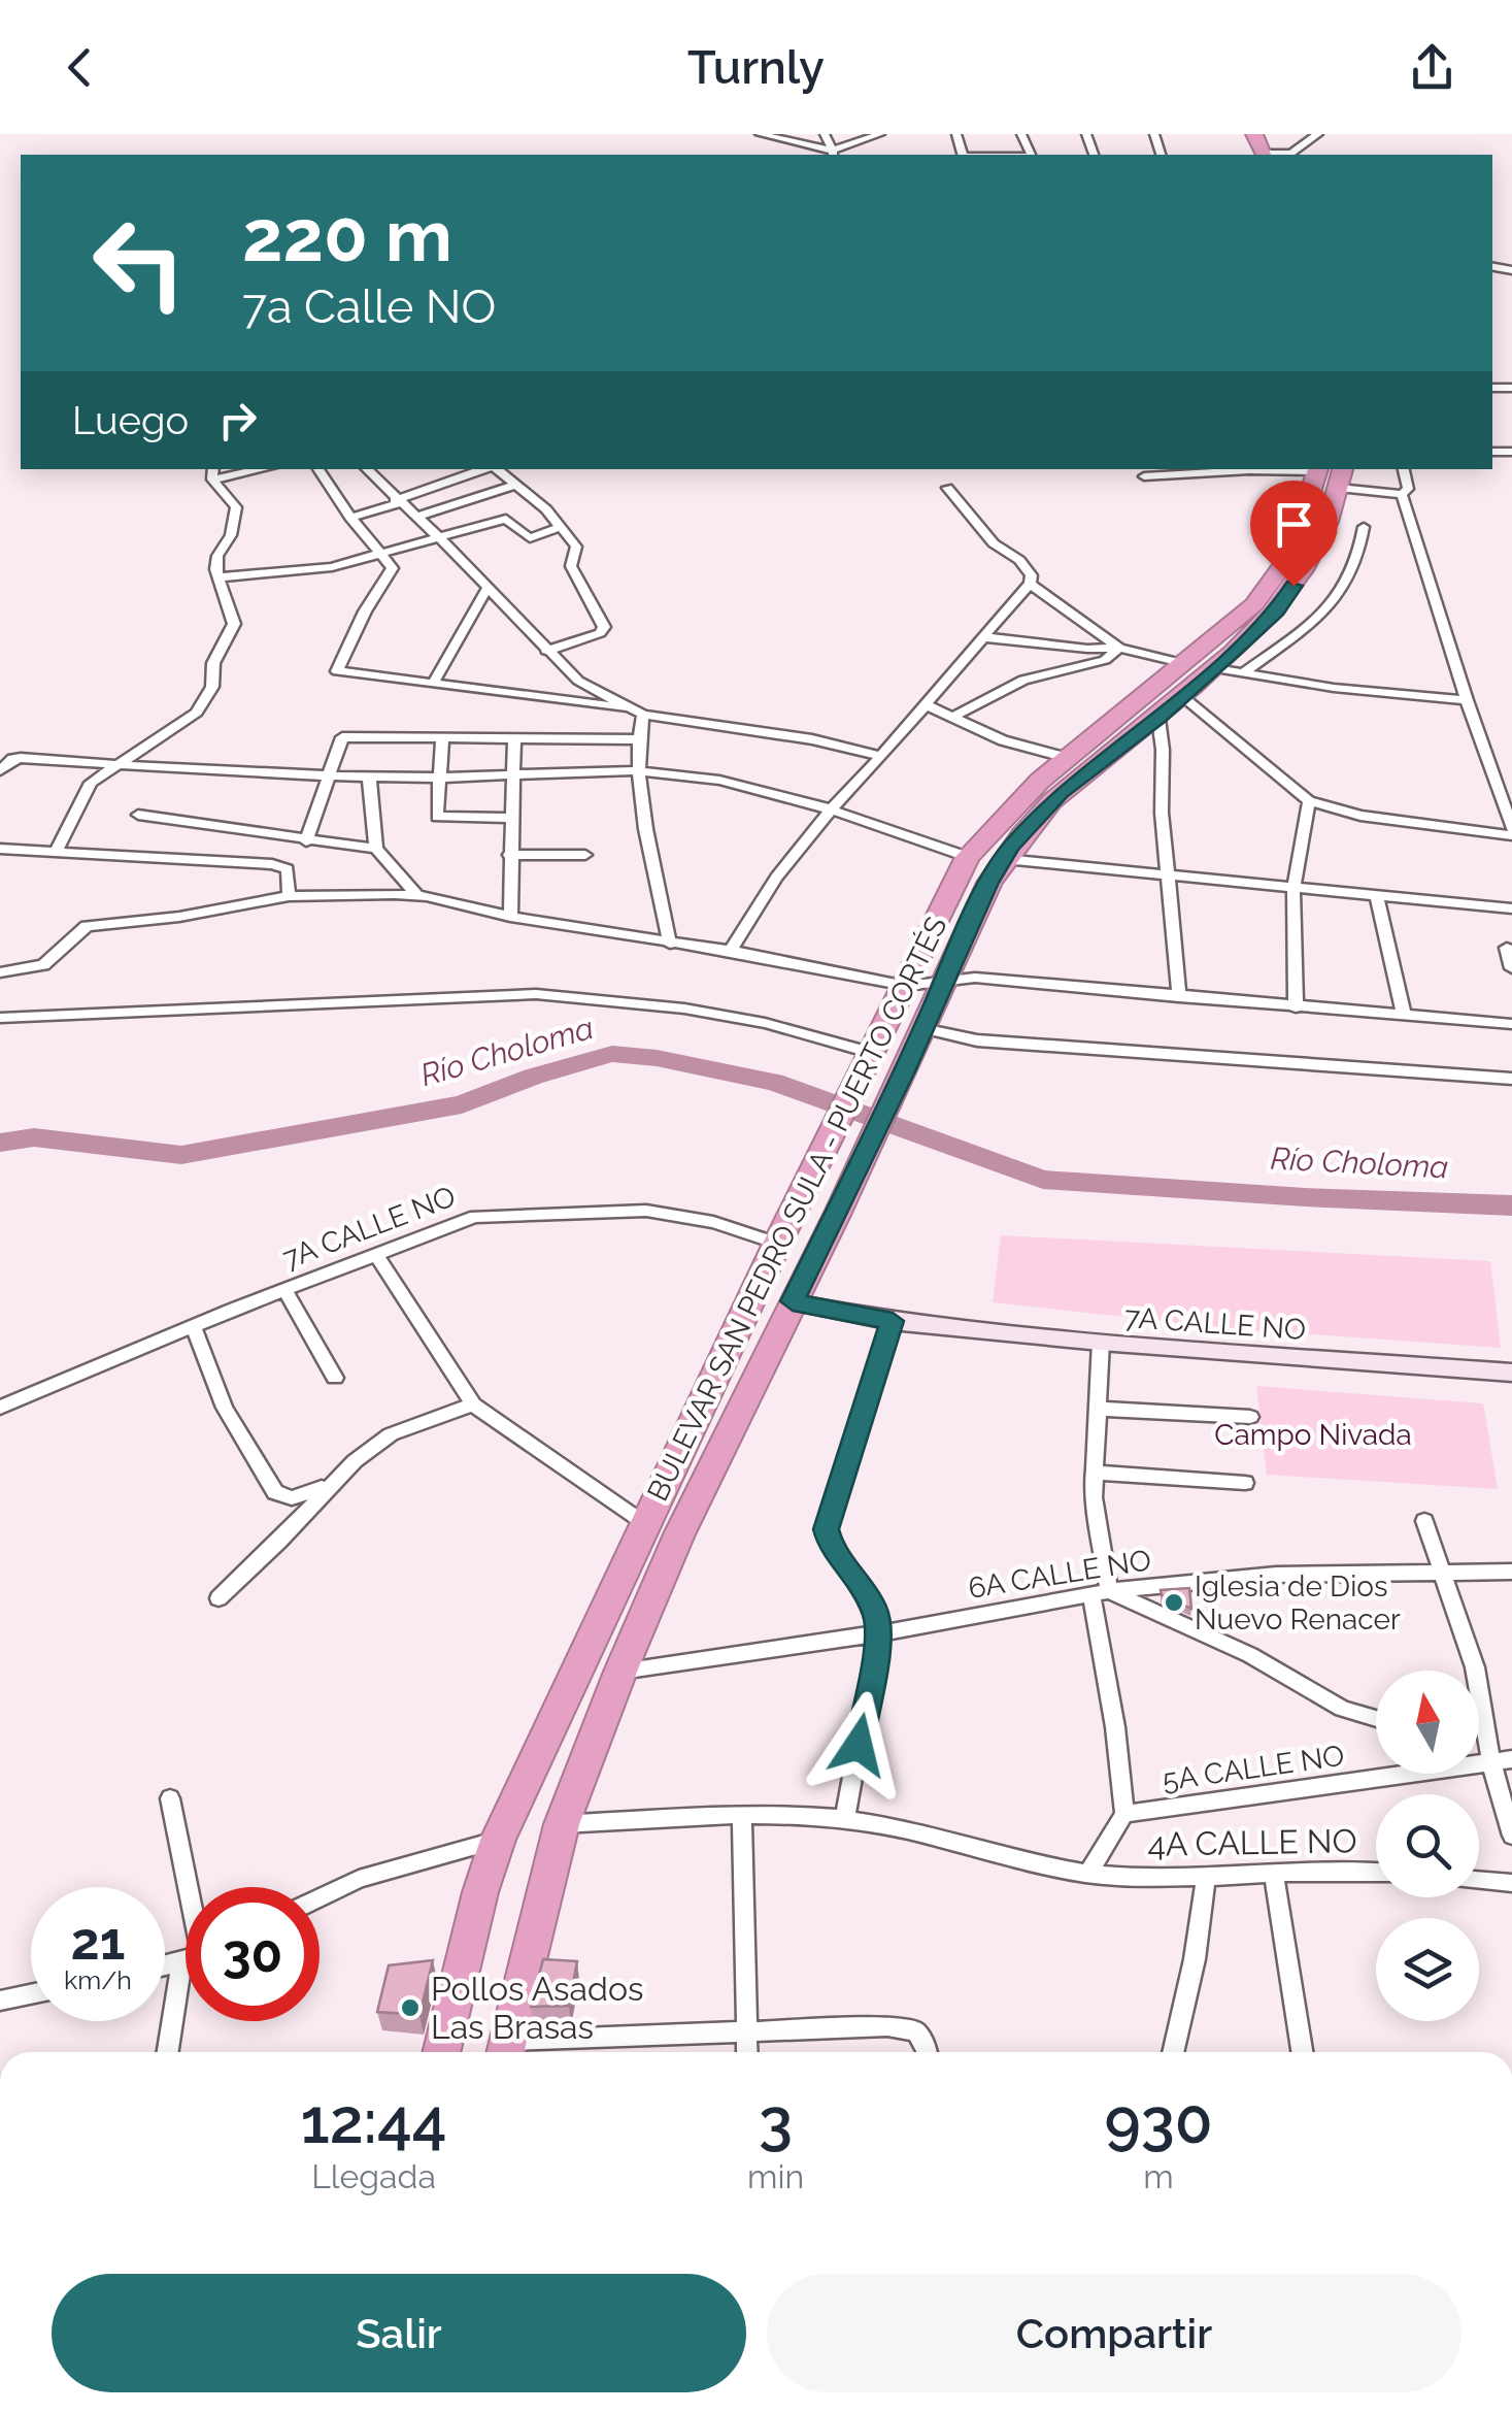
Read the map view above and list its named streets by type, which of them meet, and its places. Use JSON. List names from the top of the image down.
{
  "streets": {
    "highway": ["BULEVAR SAN PEDRO SULA - PUERTO CORTÉS"],
    "street": [
      "7A CALLE NO",
      "6A CALLE NO",
      "5A CALLE NO",
      "4A CALLE NO"
    ]
  },
  "crossings": [
    ["BULEVAR SAN PEDRO SULA - PUERTO CORTÉS", "7A CALLE NO"],
    ["BULEVAR SAN PEDRO SULA - PUERTO CORTÉS", "6A CALLE NO"],
    ["BULEVAR SAN PEDRO SULA - PUERTO CORTÉS", "4A CALLE NO"]
  ],
  "water": ["Río Choloma"],
  "parks": ["Campo Nivada"],
  "places": ["Iglesia de Dios Nuevo Renacer", "Pollos Asados Las Brasas"],
  "north": "top",
  "page": {
    "header": "Turnly",
    "turn": ["220 m", "7a Calle NO"],
    "then": "Luego",
    "speed": "21 km/h",
    "limit": "30",
    "eta": [
      "12:44",
      "Llegada",
      "3",
      "min",
      "930",
      "m"
    ],
    "buttons": ["Salir", "Compartir"]
  }
}
